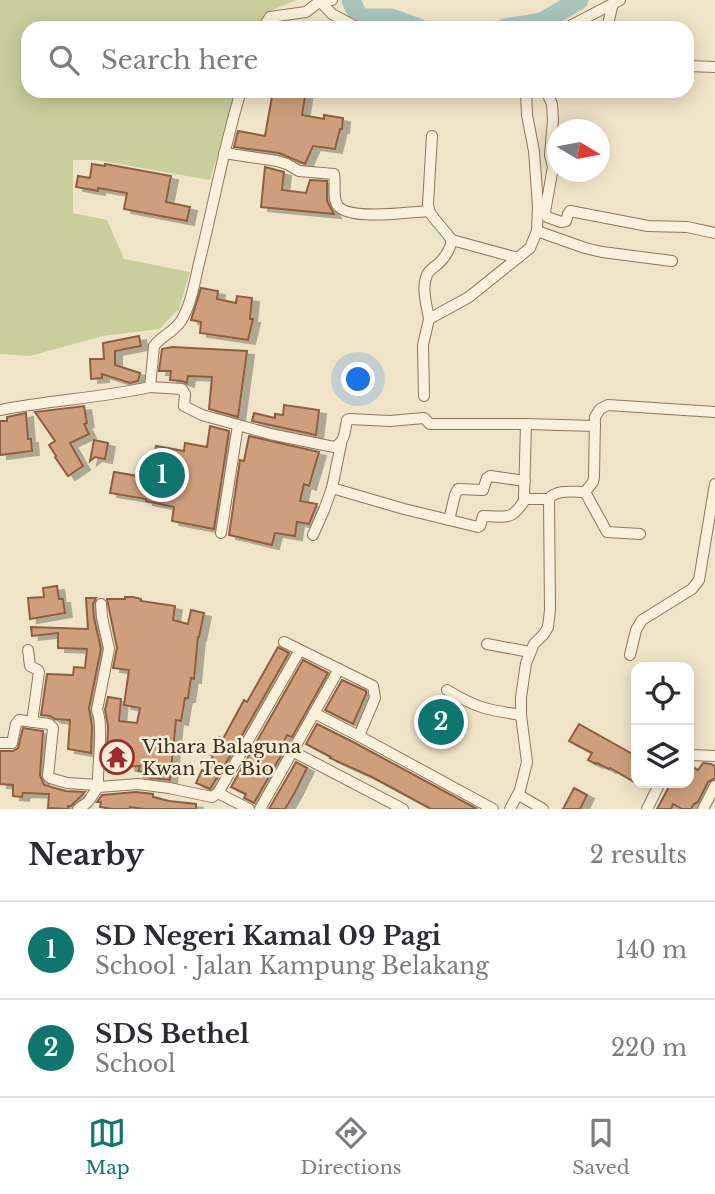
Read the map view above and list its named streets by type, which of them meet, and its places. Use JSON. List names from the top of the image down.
{
  "places": {
    "temple": ["Vihara Balaguna Kwan Tee Bio"]
  },
  "north": "right",
  "page": {
    "search": "Search here",
    "pins": ["1", "2"],
    "heading": ["Nearby", "2 results"],
    "list": [
      {
        "mark": "1",
        "name": "SD Negeri Kamal 09 Pagi",
        "note": "School · Jalan Kampung Belakang",
        "value": "140 m"
      },
      {
        "mark": "2",
        "name": "SDS Bethel",
        "note": "School",
        "value": "220 m"
      }
    ],
    "nav": ["Map", "Directions", "Saved"]
  }
}
